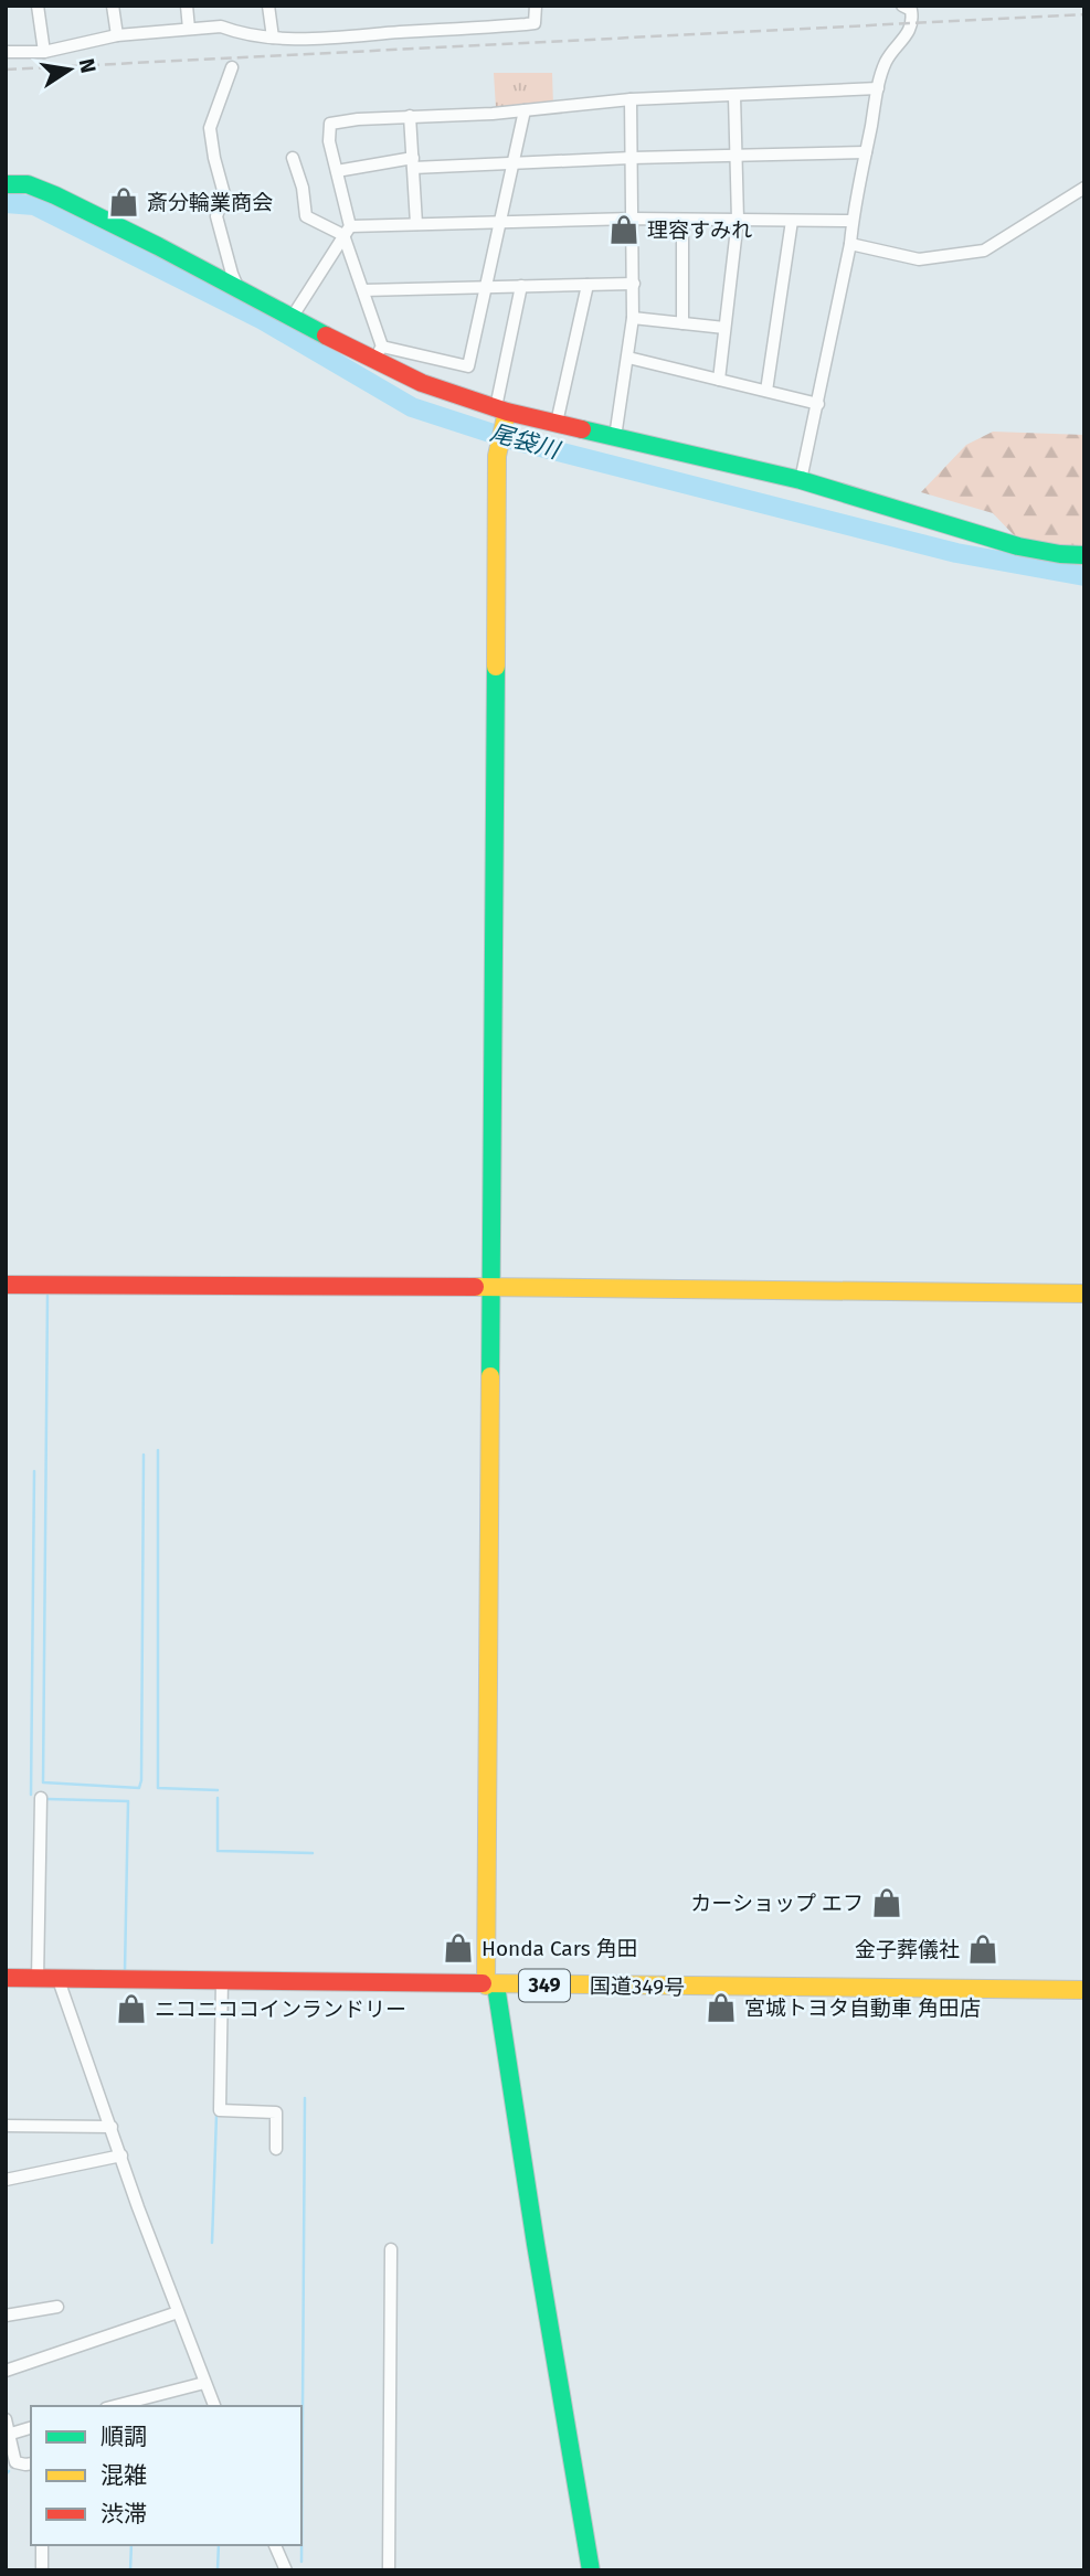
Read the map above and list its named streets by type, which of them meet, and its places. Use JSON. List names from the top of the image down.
{
  "streets": {
    "main road": ["349", "国道349号"]
  },
  "water": ["尾袋川"],
  "places": {
    "shop": [
      "斎分輪業商会",
      "理容すみれ",
      "カーショップ エフ",
      "Honda Cars 角田",
      "金子葬儀社",
      "宮城トヨタ自動車 角田店",
      "ニコニココインランドリー"
    ]
  },
  "legend": ["順調", "混雑", "渋滞"],
  "north": "right"
}
